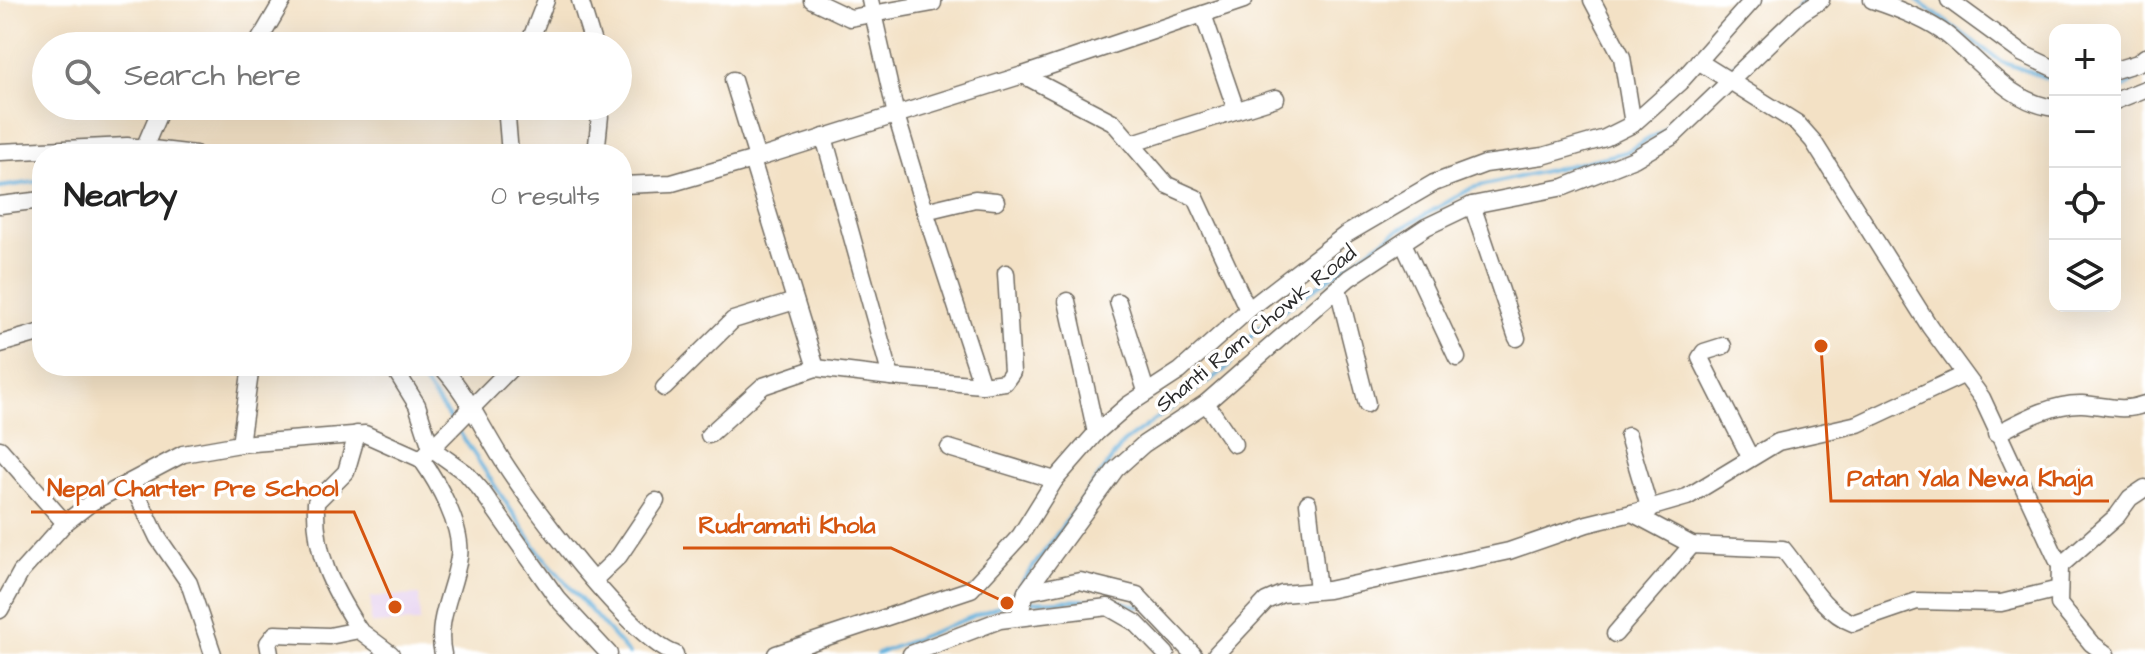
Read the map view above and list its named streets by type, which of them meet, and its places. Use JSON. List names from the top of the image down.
{
  "streets": {
    "street": ["Shanti Ram Chowk Road"]
  },
  "places": ["Patan Yala Newa Khaja", "Rudramati Khola", "Nepal Charter Pre School"],
  "page": {
    "map_buttons": ["+", "−"],
    "search": "Search here",
    "heading": ["Nearby", "0 results"]
  }
}
